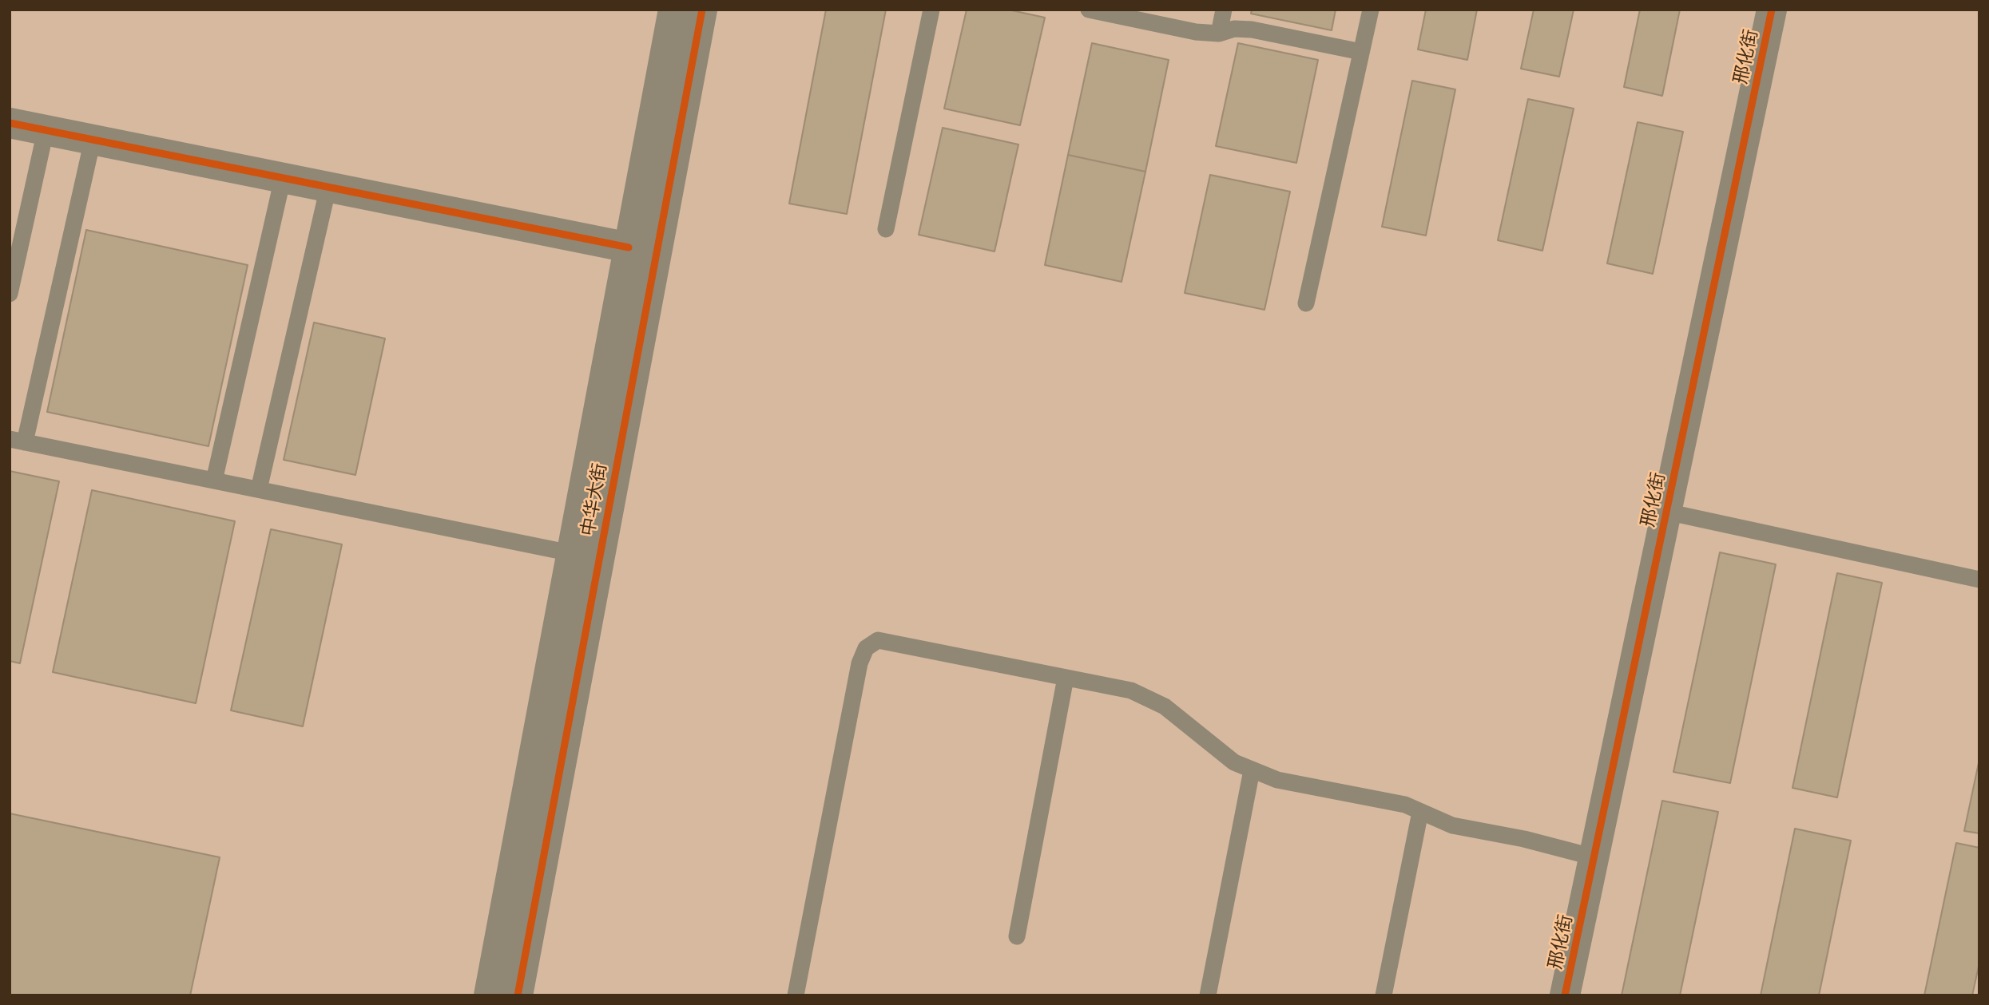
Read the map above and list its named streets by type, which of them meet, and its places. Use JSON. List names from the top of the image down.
{
  "streets": {
    "street": ["邢化街", "中华大街"]
  }
}
